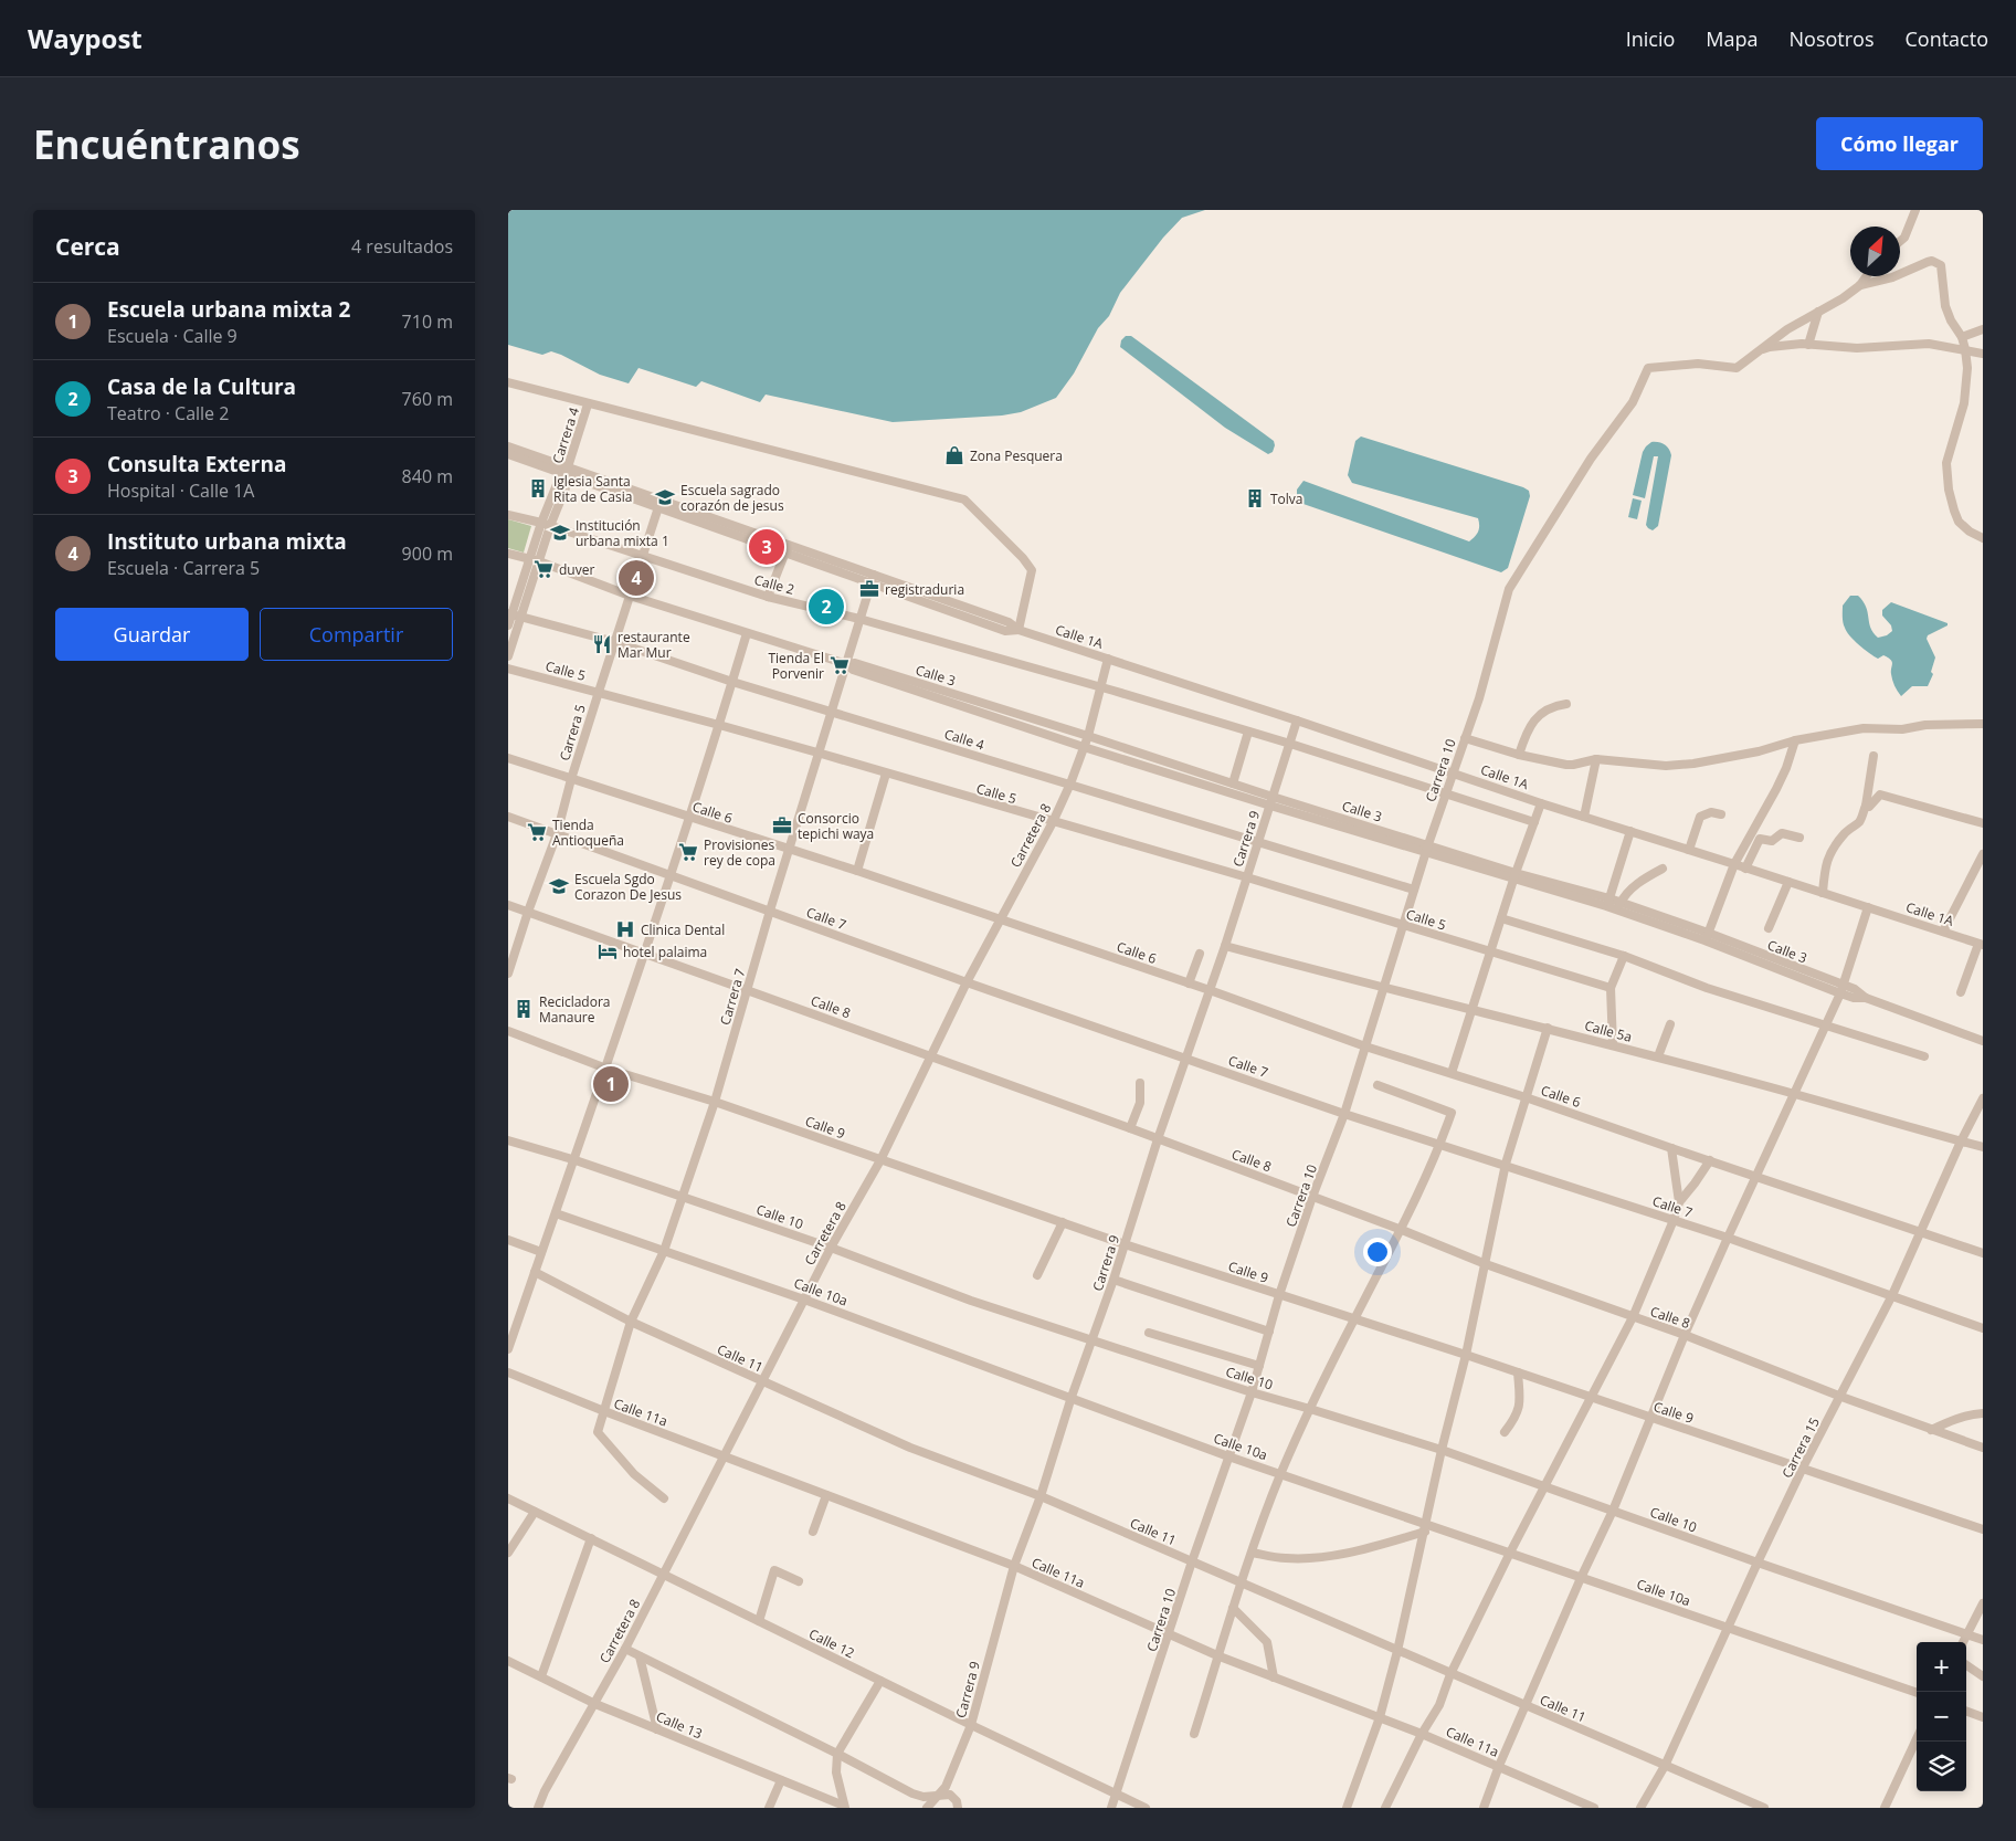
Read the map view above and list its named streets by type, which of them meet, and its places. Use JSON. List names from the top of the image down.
{
  "streets": {
    "street": [
      "Carrera 4",
      "Calle 2",
      "Calle 1A",
      "Calle 5",
      "Calle 3",
      "Carrera 5",
      "Calle 4",
      "Carrera 10",
      "Calle 6",
      "Carretera 8",
      "Carrera 9",
      "Calle 7",
      "Carrera 7",
      "Calle 8",
      "Calle 5a",
      "Calle 9",
      "Calle 10",
      "Calle 10a",
      "Calle 11",
      "Calle 11a",
      "Carrera 15",
      "Calle 12",
      "Calle 13"
    ]
  },
  "crossings": [
    ["Carrera 4", "Calle 2"],
    ["Carrera 4", "Calle 1A"],
    ["Carrera 4", "Calle 3"],
    ["Carrera 4", "Calle 4"],
    ["Calle 2", "Carrera 5"],
    ["Calle 2", "Carrera 10"],
    ["Calle 2", "Carretera 8"],
    ["Calle 2", "Carrera 9"],
    ["Calle 2", "Carrera 7"],
    ["Calle 1A", "Carrera 5"],
    ["Calle 1A", "Carrera 10"],
    ["Calle 1A", "Carretera 8"],
    ["Calle 1A", "Carrera 9"],
    ["Calle 1A", "Carrera 7"],
    ["Calle 5", "Carrera 5"],
    ["Calle 5", "Carrera 10"],
    ["Calle 5", "Carretera 8"],
    ["Calle 5", "Carrera 9"],
    ["Calle 5", "Carrera 7"],
    ["Calle 3", "Carrera 5"],
    ["Calle 3", "Carrera 10"],
    ["Calle 3", "Carretera 8"],
    ["Calle 3", "Carrera 9"],
    ["Calle 3", "Carrera 7"],
    ["Carrera 5", "Calle 4"],
    ["Carrera 5", "Calle 6"],
    ["Carrera 5", "Calle 7"],
    ["Carrera 5", "Calle 8"],
    ["Calle 4", "Carrera 10"],
    ["Calle 4", "Carretera 8"],
    ["Calle 4", "Carrera 9"],
    ["Calle 4", "Carrera 7"],
    ["Carrera 10", "Calle 6"],
    ["Carrera 10", "Calle 7"],
    ["Carrera 10", "Calle 8"],
    ["Carrera 10", "Calle 5a"],
    ["Carrera 10", "Calle 9"],
    ["Carrera 10", "Calle 10"],
    ["Carrera 10", "Calle 10a"],
    ["Carrera 10", "Calle 11"],
    ["Carrera 10", "Calle 11a"],
    ["Carrera 10", "Calle 12"],
    ["Calle 6", "Carretera 8"],
    ["Calle 6", "Carrera 9"],
    ["Calle 6", "Carrera 7"],
    ["Calle 6", "Carrera 15"],
    ["Carretera 8", "Calle 7"],
    ["Carretera 8", "Calle 8"],
    ["Carretera 8", "Calle 9"],
    ["Carretera 8", "Calle 10"],
    ["Carretera 8", "Calle 10a"],
    ["Carretera 8", "Calle 11"],
    ["Carretera 8", "Calle 11a"],
    ["Carretera 8", "Calle 12"],
    ["Carretera 8", "Calle 13"],
    ["Carrera 9", "Calle 7"],
    ["Carrera 9", "Calle 8"],
    ["Carrera 9", "Calle 5a"],
    ["Carrera 9", "Calle 9"],
    ["Carrera 9", "Calle 10"],
    ["Carrera 9", "Calle 10a"],
    ["Carrera 9", "Calle 11"],
    ["Carrera 9", "Calle 11a"],
    ["Carrera 9", "Calle 12"],
    ["Calle 7", "Carrera 7"],
    ["Calle 7", "Carrera 15"],
    ["Carrera 7", "Calle 8"],
    ["Carrera 7", "Calle 9"],
    ["Carrera 7", "Calle 10"],
    ["Carrera 7", "Calle 10a"],
    ["Carrera 7", "Calle 11"],
    ["Carrera 7", "Calle 11a"],
    ["Calle 8", "Carrera 15"],
    ["Calle 5a", "Carrera 15"],
    ["Calle 9", "Carrera 15"],
    ["Calle 10", "Carrera 15"],
    ["Calle 10a", "Carrera 15"],
    ["Calle 11", "Carrera 15"]
  ],
  "places": {
    "shop": ["Zona Pesquera"],
    "building": ["Iglesia Santa Rita de Casia", "Tolva", "Recicladora Manaure"],
    "school or university": ["Escuela sagrado corazón de jesus", "Institución urbana mixta 1", "Escuela Sgdo Corazon De Jesus"],
    "supermarket": [
      "duver",
      "Tienda El Porvenir",
      "Tienda Antioqueña",
      "Provisiones rey de copa"
    ],
    "office": ["registraduria", "Consorcio tepichi waya"],
    "restaurant": ["restaurante Mar Mur"],
    "hospital": ["Clinica Dental"],
    "hotel": ["hotel palaima"]
  },
  "north": "top right",
  "page": {
    "header": "Waypost",
    "nav": [
      "Inicio",
      "Mapa",
      "Nosotros",
      "Contacto"
    ],
    "buttons": [
      "Cómo llegar",
      ["Guardar", "Compartir"]
    ],
    "title": "Encuéntranos",
    "heading": ["Cerca", "4 resultados"],
    "list": [
      {
        "mark": "1",
        "name": "Escuela urbana mixta 2",
        "note": "Escuela · Calle 9",
        "value": "710 m"
      },
      {
        "mark": "2",
        "name": "Casa de la Cultura",
        "note": "Teatro · Calle 2",
        "value": "760 m"
      },
      {
        "mark": "3",
        "name": "Consulta Externa",
        "note": "Hospital · Calle 1A",
        "value": "840 m"
      },
      {
        "mark": "4",
        "name": "Instituto urbana mixta",
        "note": "Escuela · Carrera 5",
        "value": "900 m"
      }
    ],
    "pins": [
      "3",
      "4",
      "2",
      "1"
    ],
    "map_buttons": ["+", "−"]
  }
}
